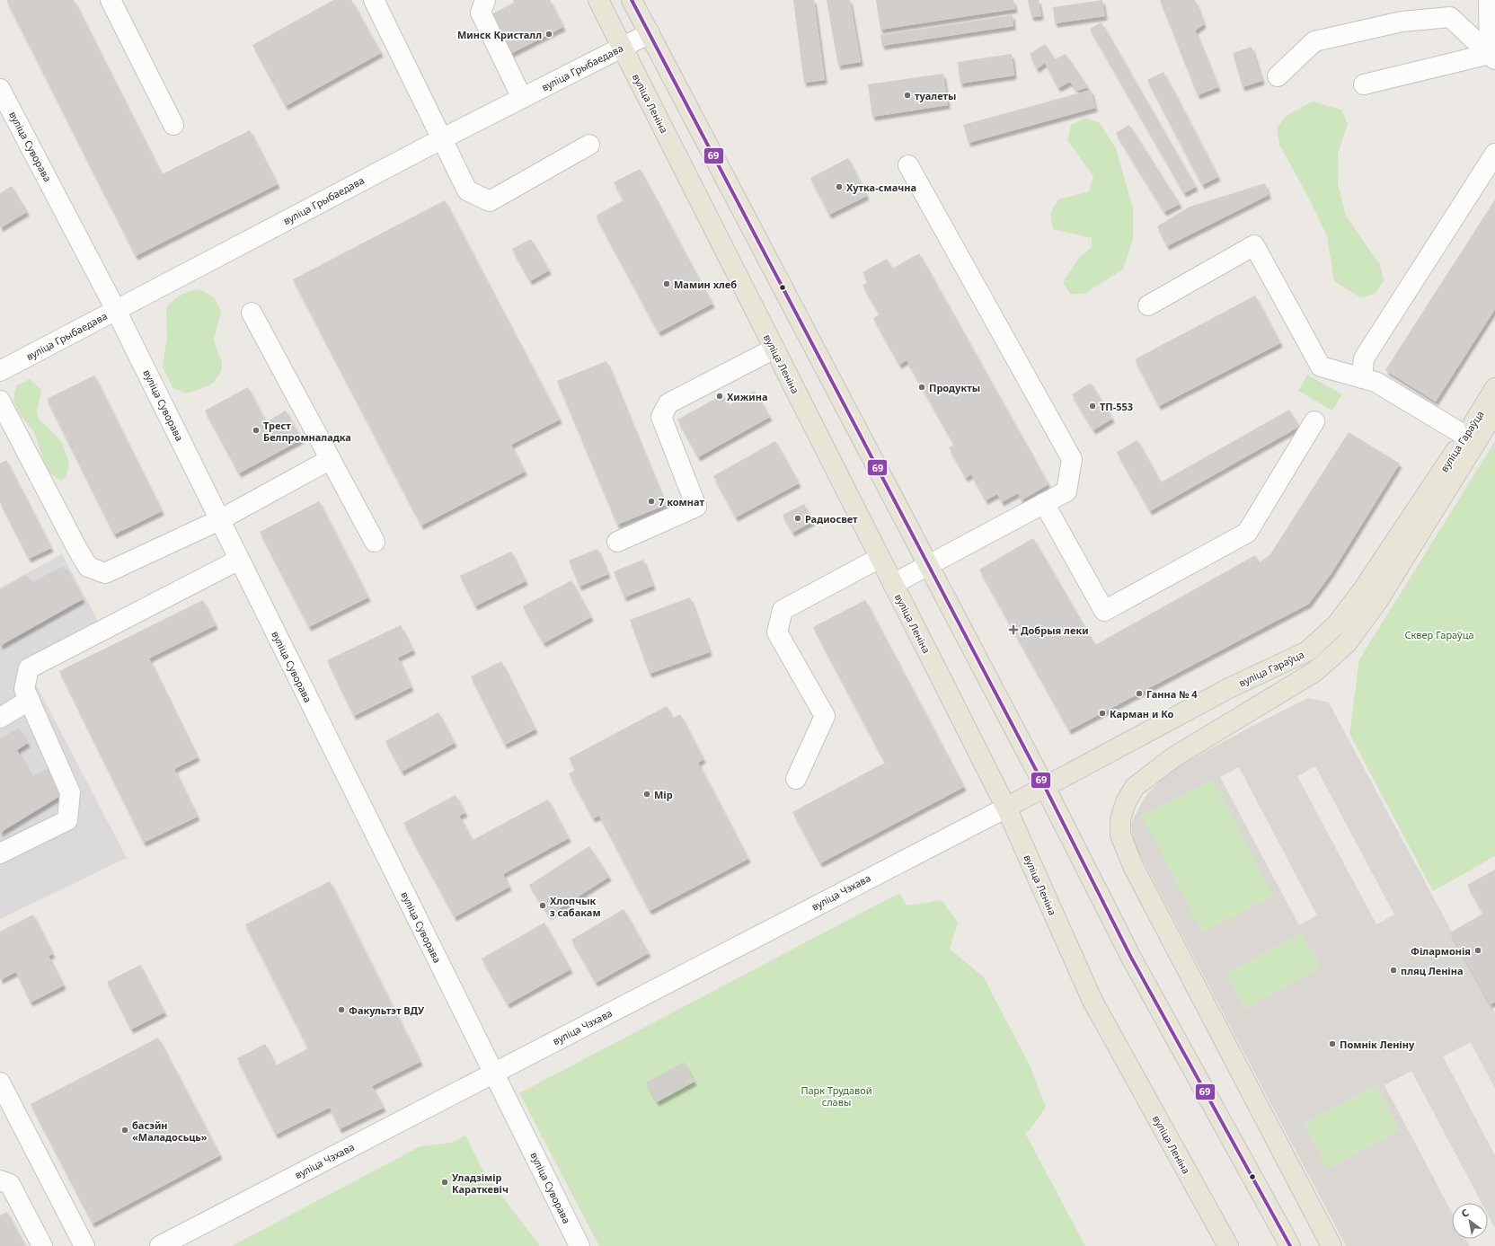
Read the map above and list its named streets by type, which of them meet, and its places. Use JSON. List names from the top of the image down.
{
  "streets": {
    "main road": ["вуліца Леніна", "вуліца Гараўца"],
    "street": ["вуліца Грыбаедава", "вуліца Суворава", "вуліца Чэхава"]
  },
  "crossings": [
    ["вуліца Грыбаедава", "вуліца Леніна"],
    ["вуліца Грыбаедава", "вуліца Суворава"],
    ["вуліца Леніна", "вуліца Гараўца"],
    ["вуліца Леніна", "вуліца Чэхава"],
    ["вуліца Суворава", "вуліца Чэхава"],
    ["вуліца Гараўца", "вуліца Чэхава"]
  ],
  "parks": ["Сквер Гараўца", "Парк Трудавой славы"],
  "places": {
    "other": [
      "Минск Кристалл",
      "туалеты",
      "Хутка-смачна",
      "Мамин хлеб",
      "Продукты",
      "Хижина",
      "ТП-553",
      "Трест Белпромналадка",
      "7 комнат",
      "Радиосвет",
      "Ганна № 4",
      "Карман и Ко",
      "Мір",
      "Хлопчык з сабакам",
      "Філармонія",
      "пляц Леніна",
      "Факультэт ВДУ",
      "Помнік Леніну",
      "басэйн «Маладосьць»",
      "Уладзімір Караткевіч"
    ],
    "health": ["Добрыя леки"]
  },
  "lines": ["transit line 69"],
  "north": "top left"
}
